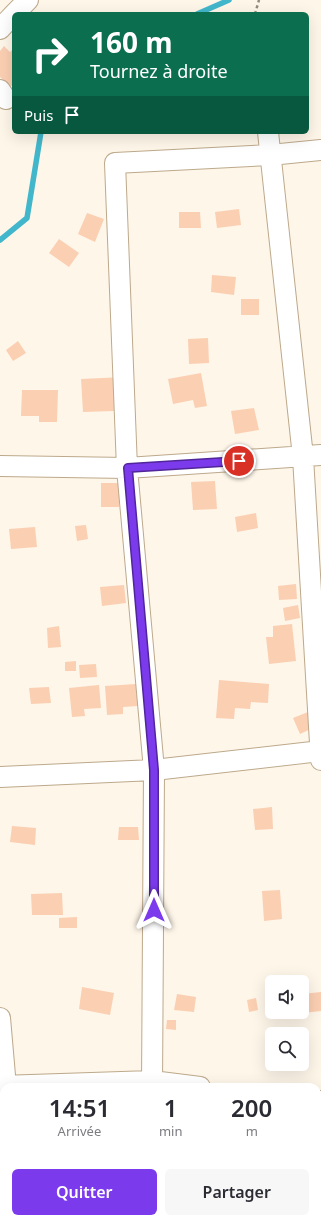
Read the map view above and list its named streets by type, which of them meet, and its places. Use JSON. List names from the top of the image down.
{
  "page": {
    "turn": ["160 m", "Tournez à droite"],
    "then": "Puis",
    "eta": [
      "14:51",
      "Arrivée",
      "1",
      "min",
      "200",
      "m"
    ],
    "buttons": ["Quitter", "Partager"]
  }
}
